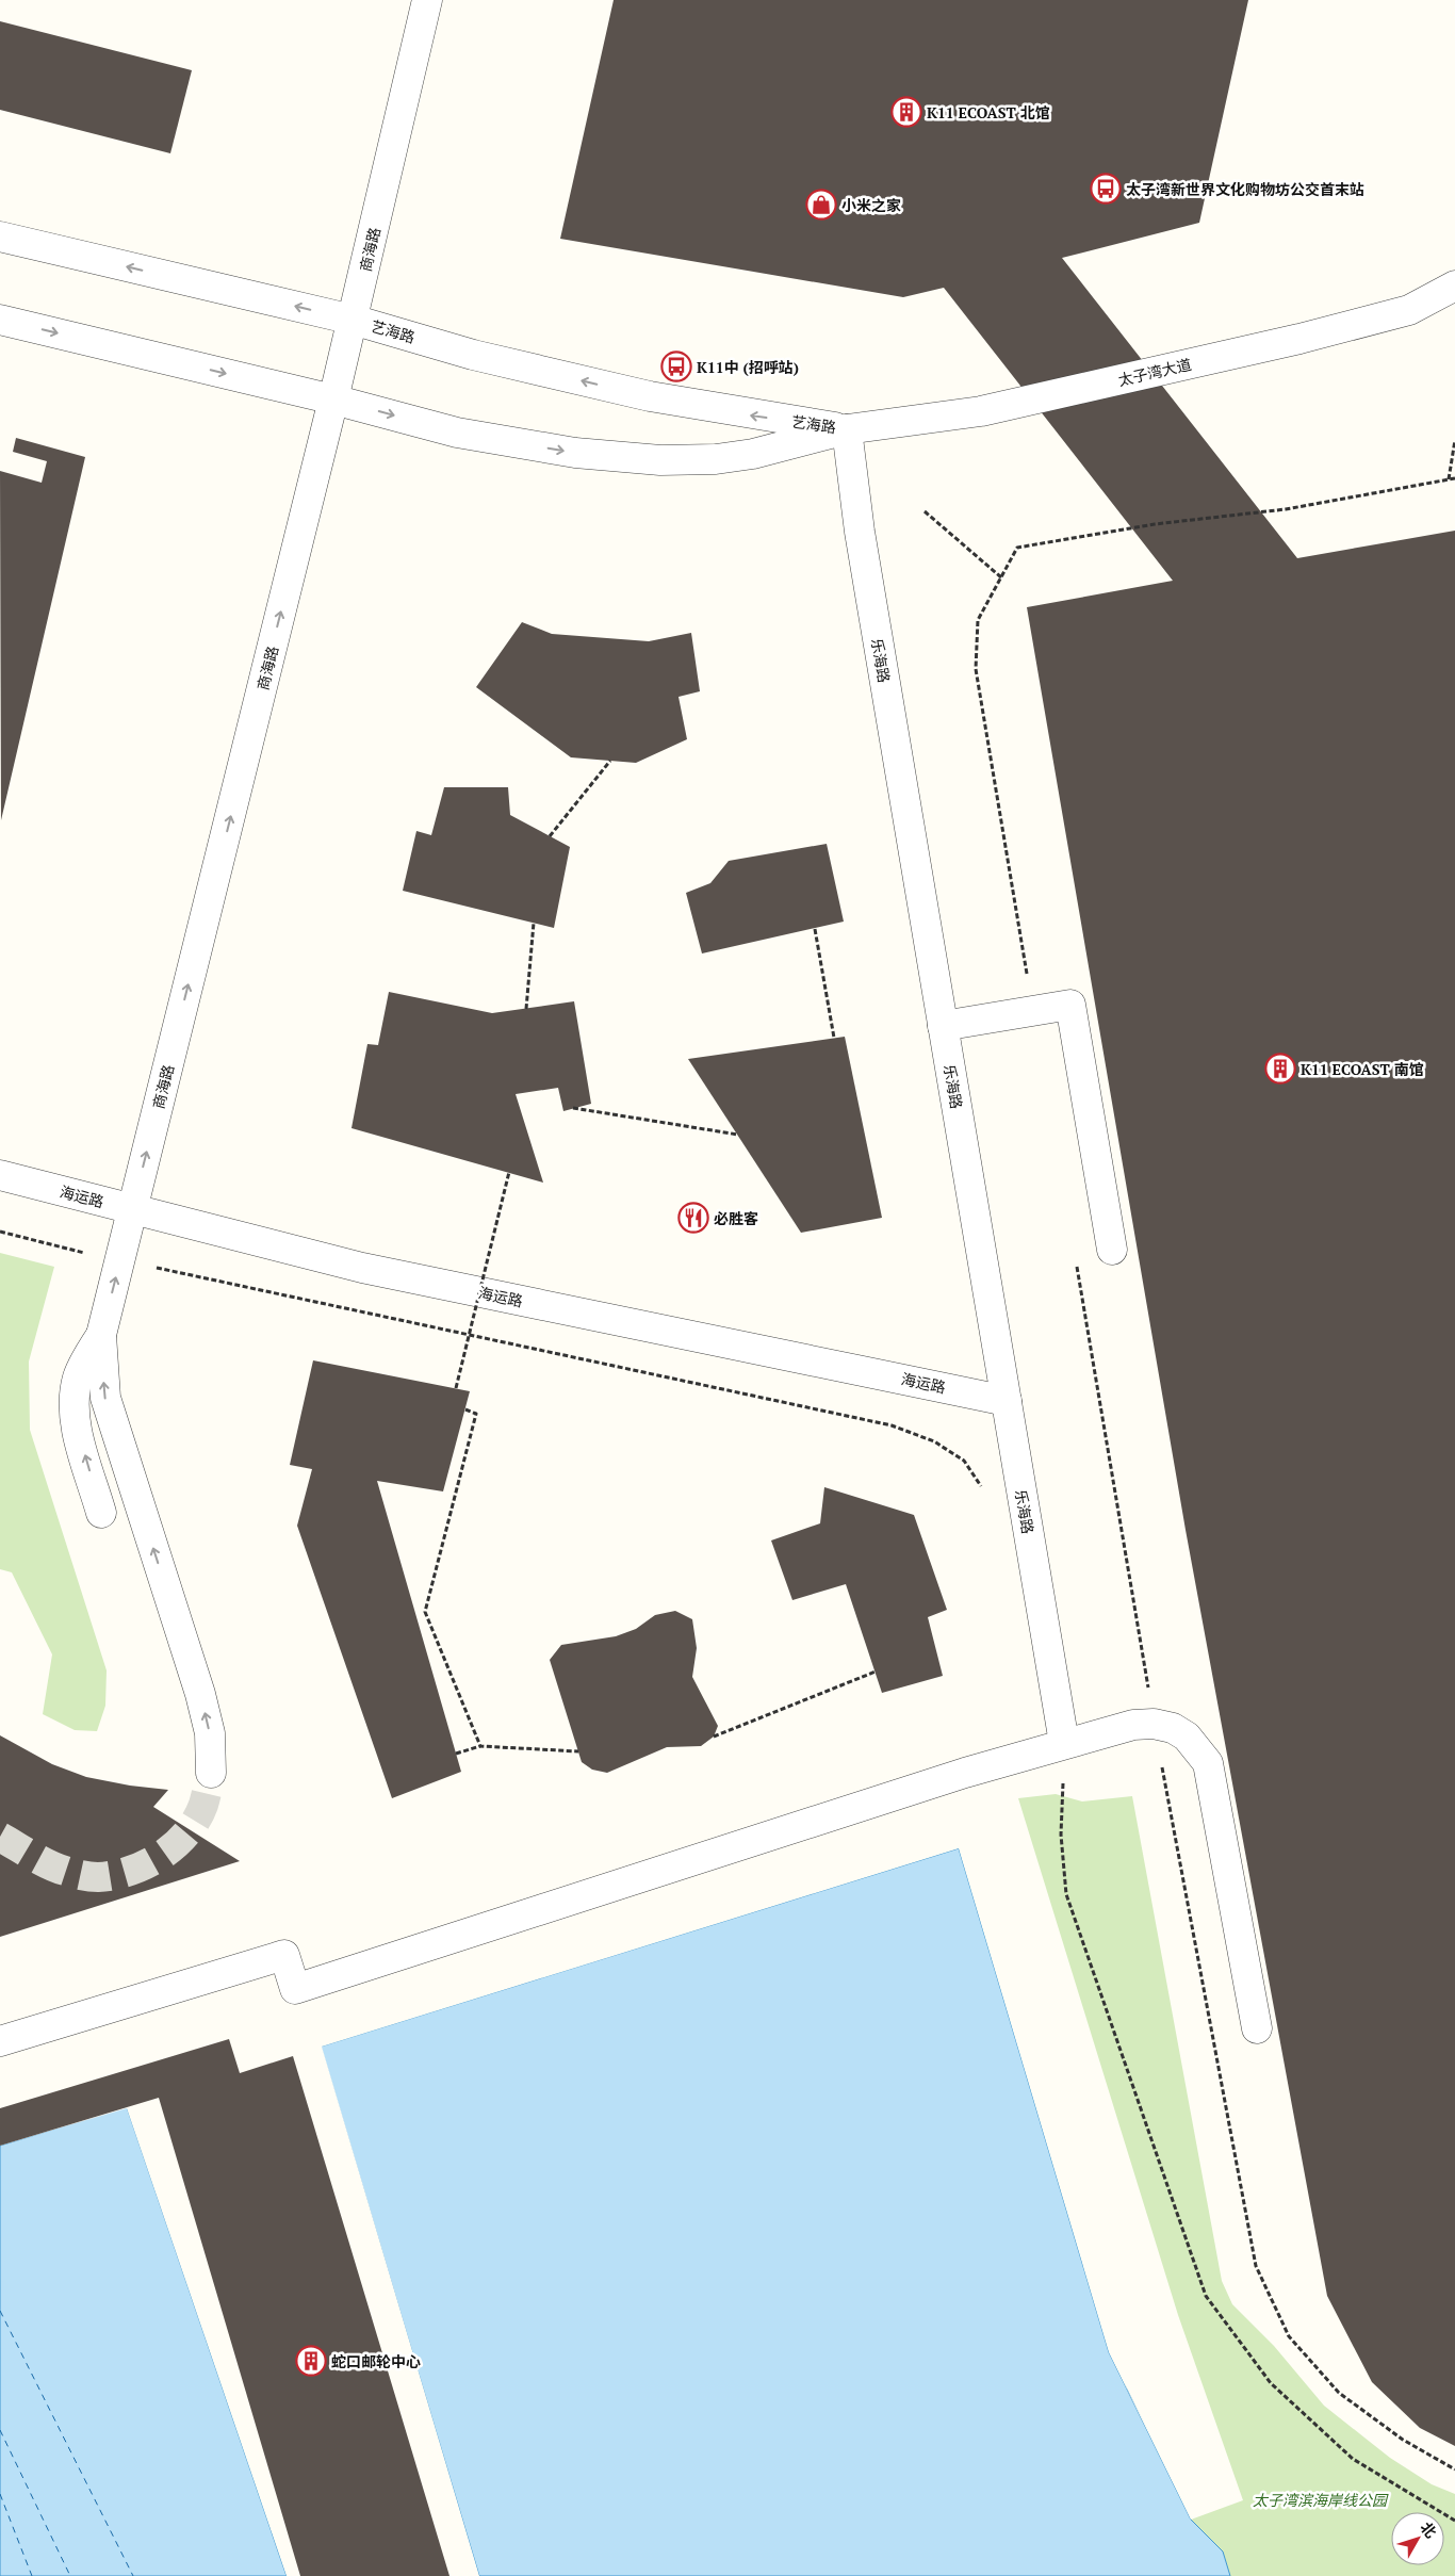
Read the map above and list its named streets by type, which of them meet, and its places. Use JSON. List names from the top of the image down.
{
  "streets": {
    "street": [
      "商海路",
      "艺海路",
      "太子湾大道",
      "乐海路",
      "海运路"
    ]
  },
  "crossings": [
    ["商海路", "艺海路"],
    ["商海路", "海运路"],
    ["艺海路", "太子湾大道"],
    ["艺海路", "乐海路"],
    ["太子湾大道", "乐海路"],
    ["乐海路", "海运路"]
  ],
  "one_way": ["商海路"],
  "parks": ["太子湾滨海岸线公园"],
  "places": {
    "building": ["K11 ECOAST 北馆", "K11 ECOAST 南馆", "蛇口邮轮中心"],
    "bus stop": ["太子湾新世界文化购物坊公交首末站", "K11中 (招呼站)"],
    "shop": ["小米之家"],
    "restaurant": ["必胜客"]
  },
  "north": "top right"
}
